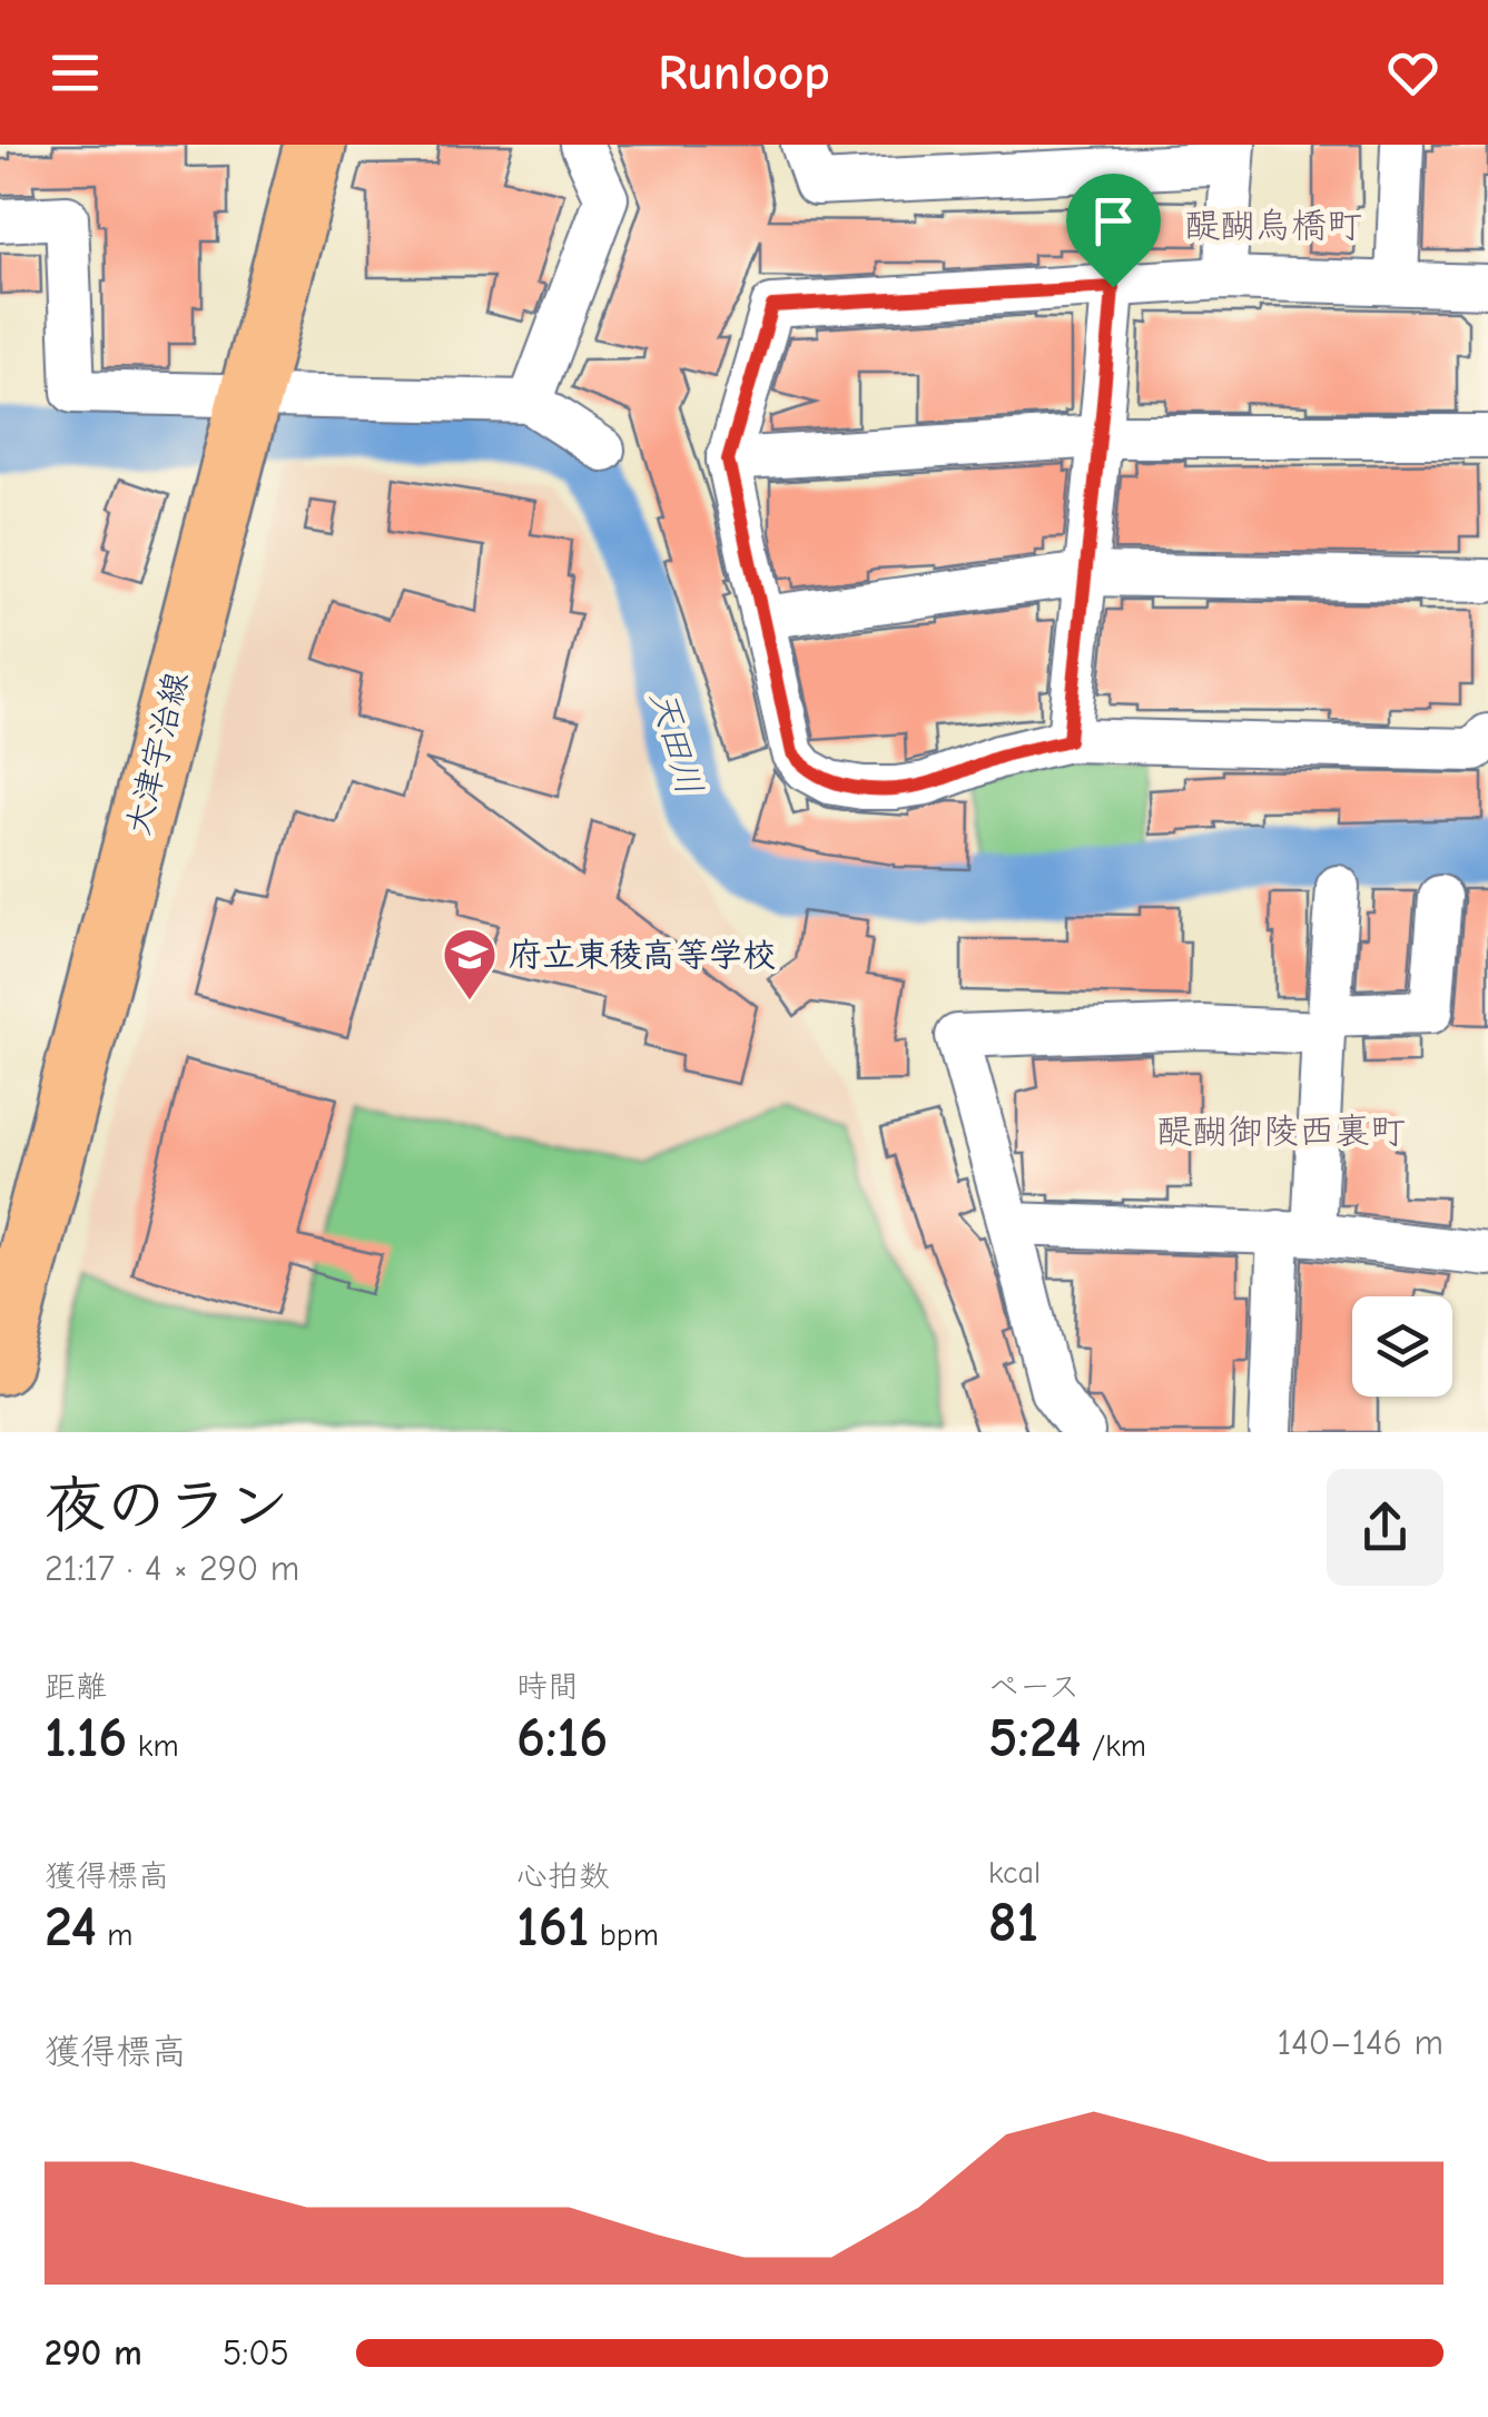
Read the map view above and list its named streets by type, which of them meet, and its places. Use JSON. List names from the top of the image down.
{
  "streets": {
    "main road": ["大津宇治線"]
  },
  "districts": ["醍醐烏橋町", "醍醐御陵西裏町"],
  "water": ["天田川"],
  "places": {
    "school or university": ["府立東稜高等学校"]
  },
  "page": {
    "header": "Runloop",
    "heading": ["夜のラン", "21:17 · 4 × 290 m"],
    "stats": [
      ["距離", "1.16 km"],
      ["時間", "6:16"],
      ["ペース", "5:24 /km"],
      ["獲得標高", "24 m"],
      ["心拍数", "161 bpm"],
      ["kcal", "81"]
    ],
    "chart": ["獲得標高", "140–146 m"],
    "list": [
      {
        "name": "290 m",
        "note": "5:05"
      }
    ]
  }
}
